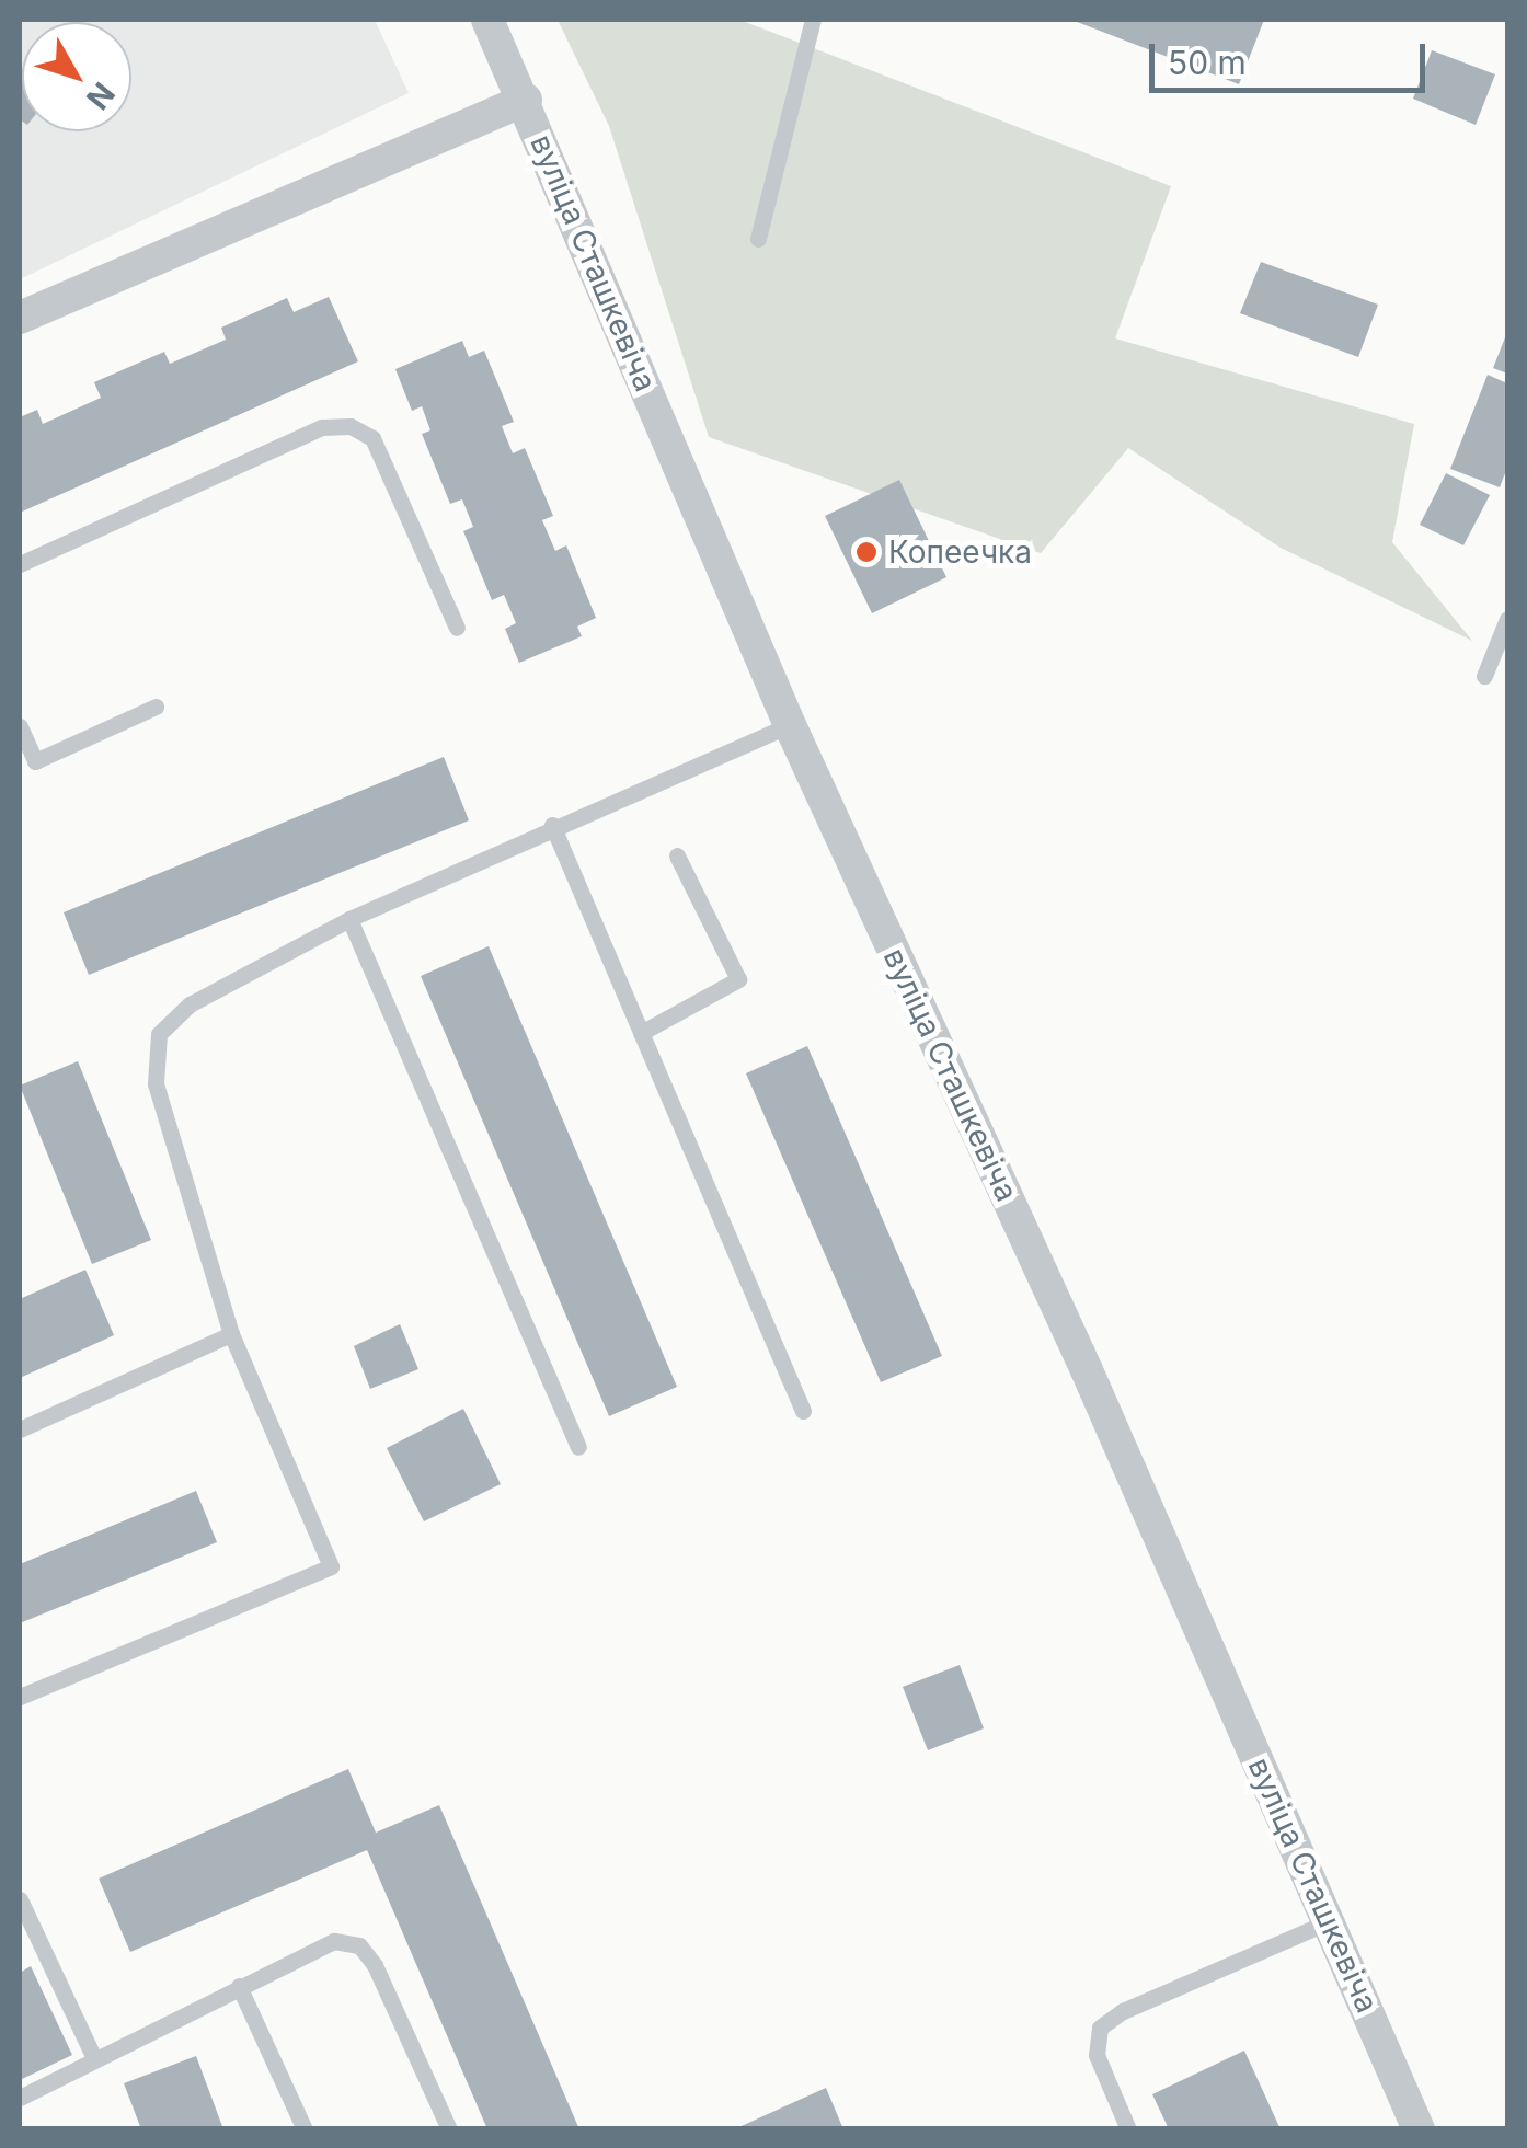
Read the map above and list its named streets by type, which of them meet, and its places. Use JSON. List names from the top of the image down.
{
  "streets": {
    "street": ["вуліца Сташкевіча"]
  },
  "places": ["Копеечка"],
  "scale_bar": "50 m",
  "north": "bottom right"
}
